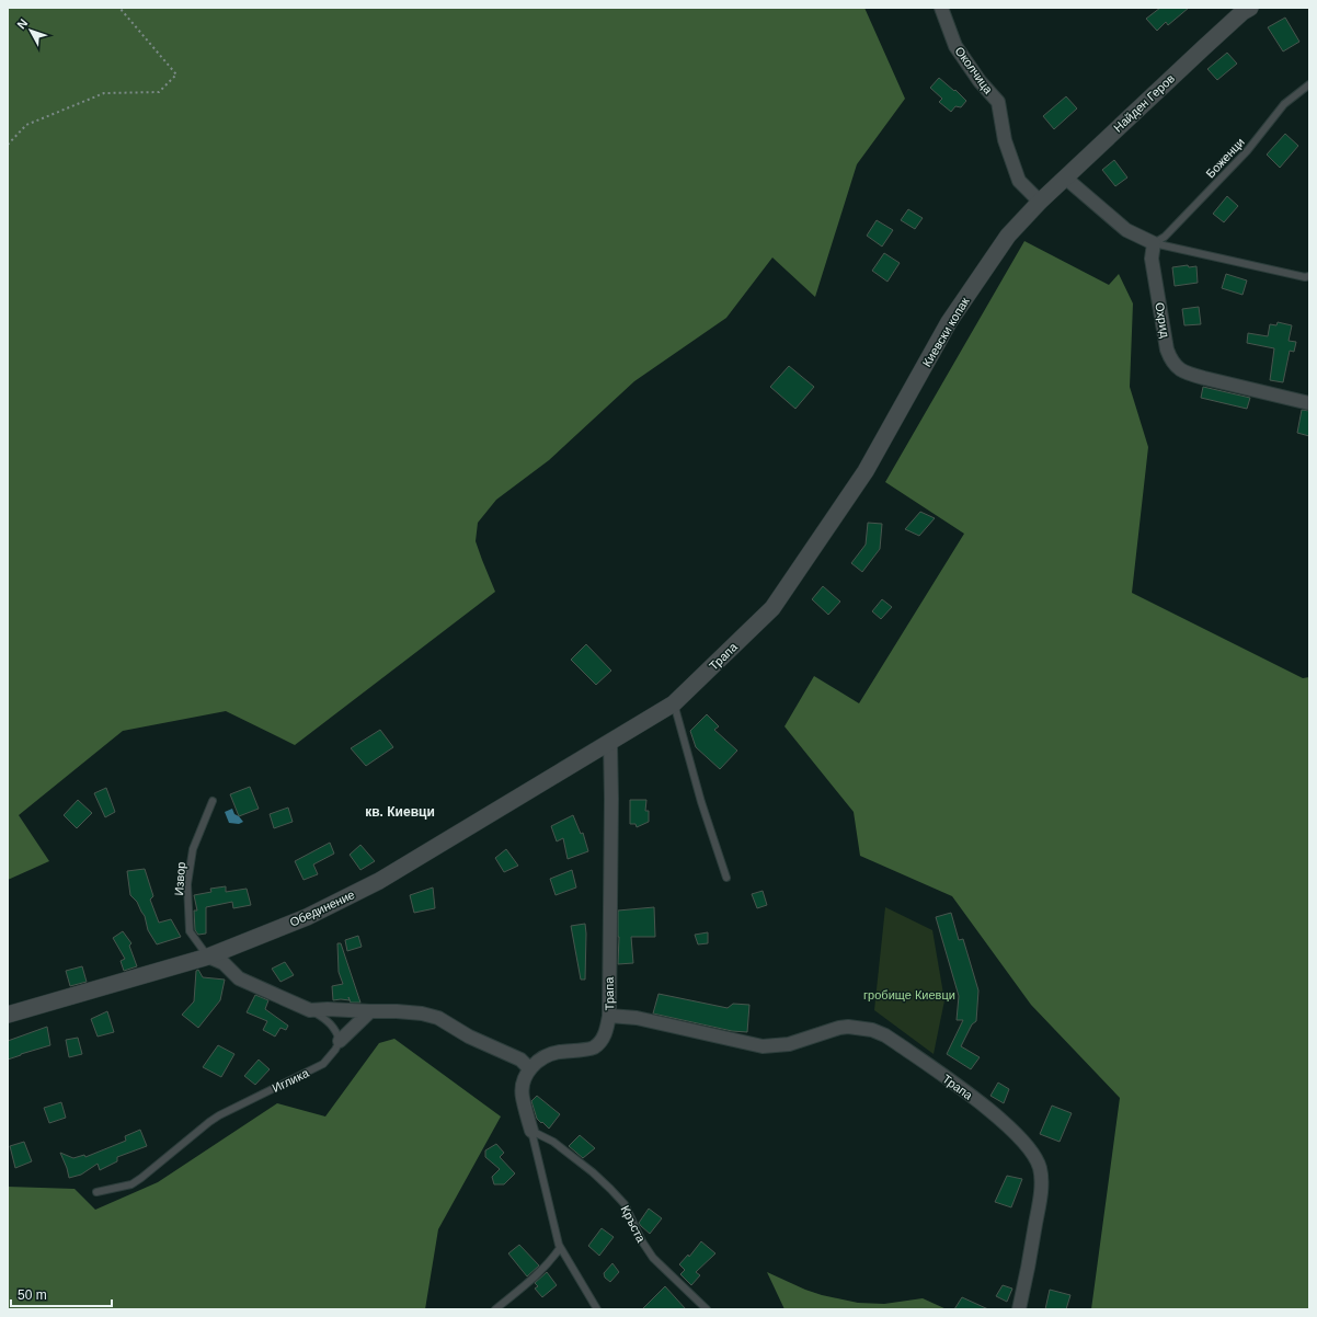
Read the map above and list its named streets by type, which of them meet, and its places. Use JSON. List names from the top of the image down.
{
  "streets": {
    "street": [
      "Околчица",
      "Найден Геров",
      "Охрид",
      "Киевски копак",
      "Трапа",
      "Обединение"
    ],
    "lane": [
      "Боженци",
      "Извор",
      "Иглика",
      "Кръста"
    ]
  },
  "crossings": [
    ["Околчица", "Найден Геров"],
    ["Околчица", "Киевски копак"],
    ["Найден Геров", "Киевски копак"],
    ["Боженци", "Охрид"],
    ["Киевски копак", "Трапа"],
    ["Трапа", "Обединение"],
    ["Извор", "Обединение"]
  ],
  "districts": ["кв. Киевци"],
  "parks": ["гробище Киевци"],
  "scale_bar": "50 m",
  "north": "top left"
}
